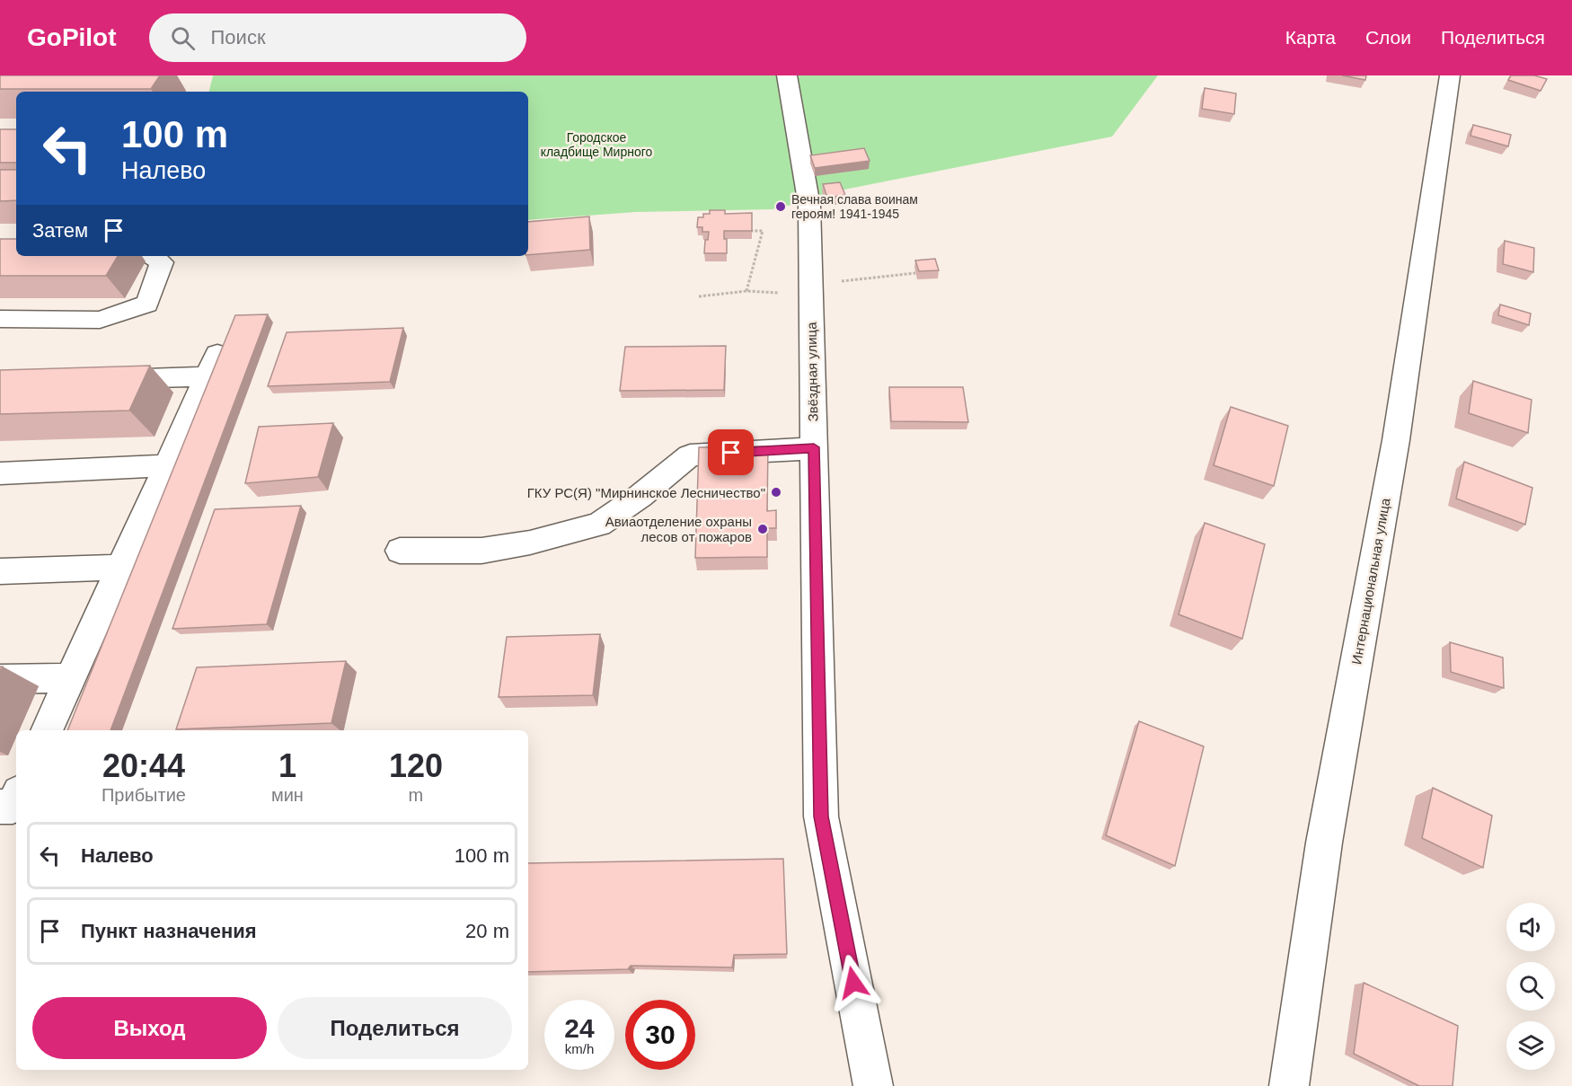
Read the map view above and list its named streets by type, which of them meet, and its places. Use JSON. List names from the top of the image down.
{
  "streets": {
    "street": ["Звёздная улица", "Интернациональная улица"]
  },
  "parks": ["Городское кладбище Мирного"],
  "places": ["Вечная слава воинам героям! 1941-1945", "ГКУ РС(Я) \"Мирнинское Лесничество\"", "Авиаотделение охраны лесов от пожаров"],
  "page": {
    "header": "GoPilot",
    "search": "Поиск",
    "nav": ["Карта", "Слои", "Поделиться"],
    "turn": ["100 m", "Налево"],
    "then": "Затем",
    "eta": [
      "20:44",
      "Прибытие",
      "1",
      "мин",
      "120",
      "m"
    ],
    "list": [
      {
        "name": "Налево",
        "value": "100 m"
      },
      {
        "name": "Пункт назначения",
        "value": "20 m"
      }
    ],
    "buttons": ["Выход", "Поделиться"],
    "speed": "24 km/h",
    "limit": "30"
  }
}
